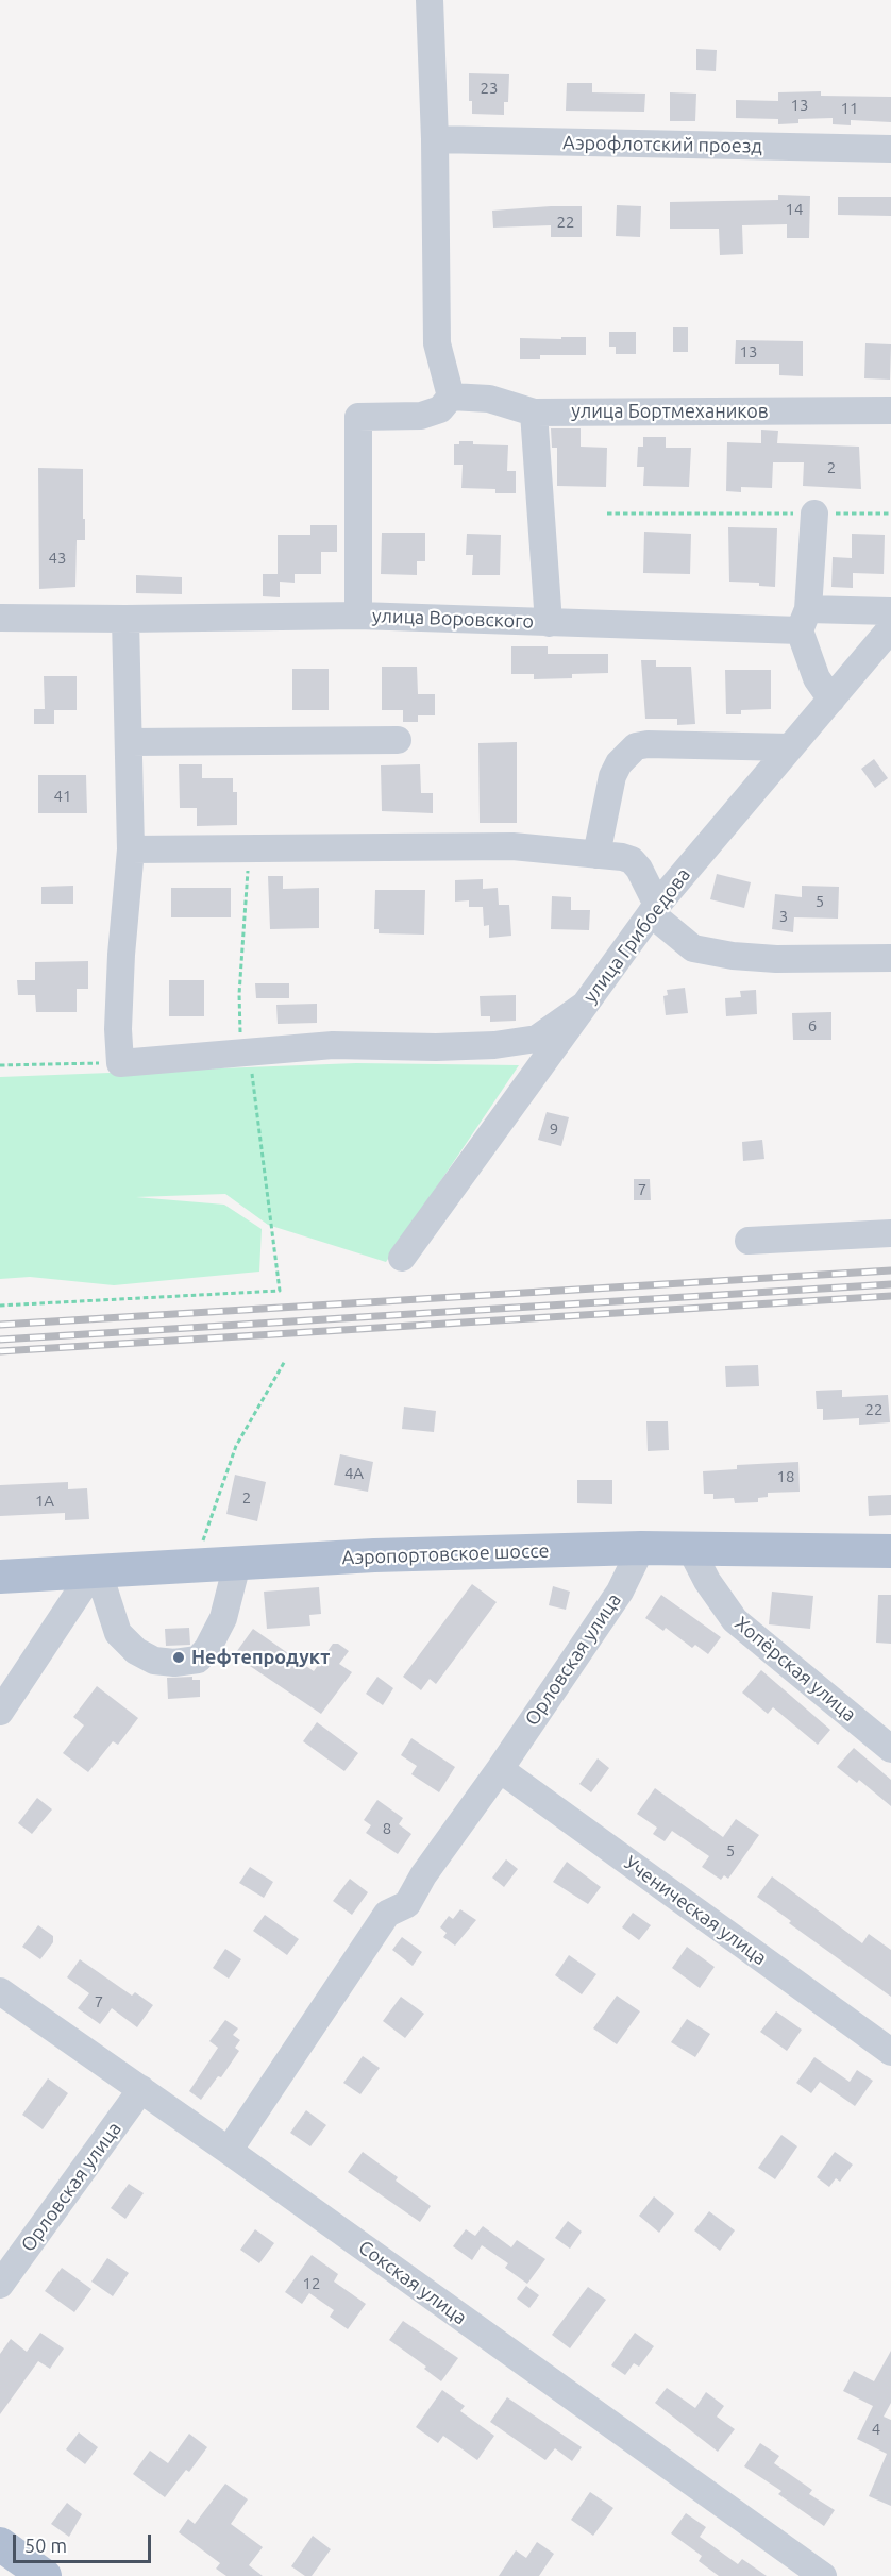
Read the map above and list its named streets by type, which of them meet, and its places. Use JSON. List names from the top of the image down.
{
  "streets": {
    "main road": ["Аэропортовское шоссе"],
    "street": [
      "Аэрофлотский проезд",
      "улица Бортмехаников",
      "улица Воровского",
      "улица Грибоедова",
      "Орловская улица",
      "Хопёрская улица",
      "Ученическая улица",
      "Сокская улица"
    ]
  },
  "crossings": [
    ["Аэропортовское шоссе", "Орловская улица"],
    ["Аэропортовское шоссе", "Хопёрская улица"],
    ["Орловская улица", "Ученическая улица"],
    ["Орловская улица", "Сокская улица"]
  ],
  "places": ["Нефтепродукт"],
  "house_numbers": [
    "23",
    "13",
    "11",
    "14",
    "22",
    "13",
    "2",
    "43",
    "41",
    "5",
    "3",
    "6",
    "9",
    "7",
    "22",
    "4А",
    "18",
    "2",
    "1А",
    "8",
    "5",
    "7",
    "12",
    "4"
  ],
  "scale_bar": "50 m"
}
